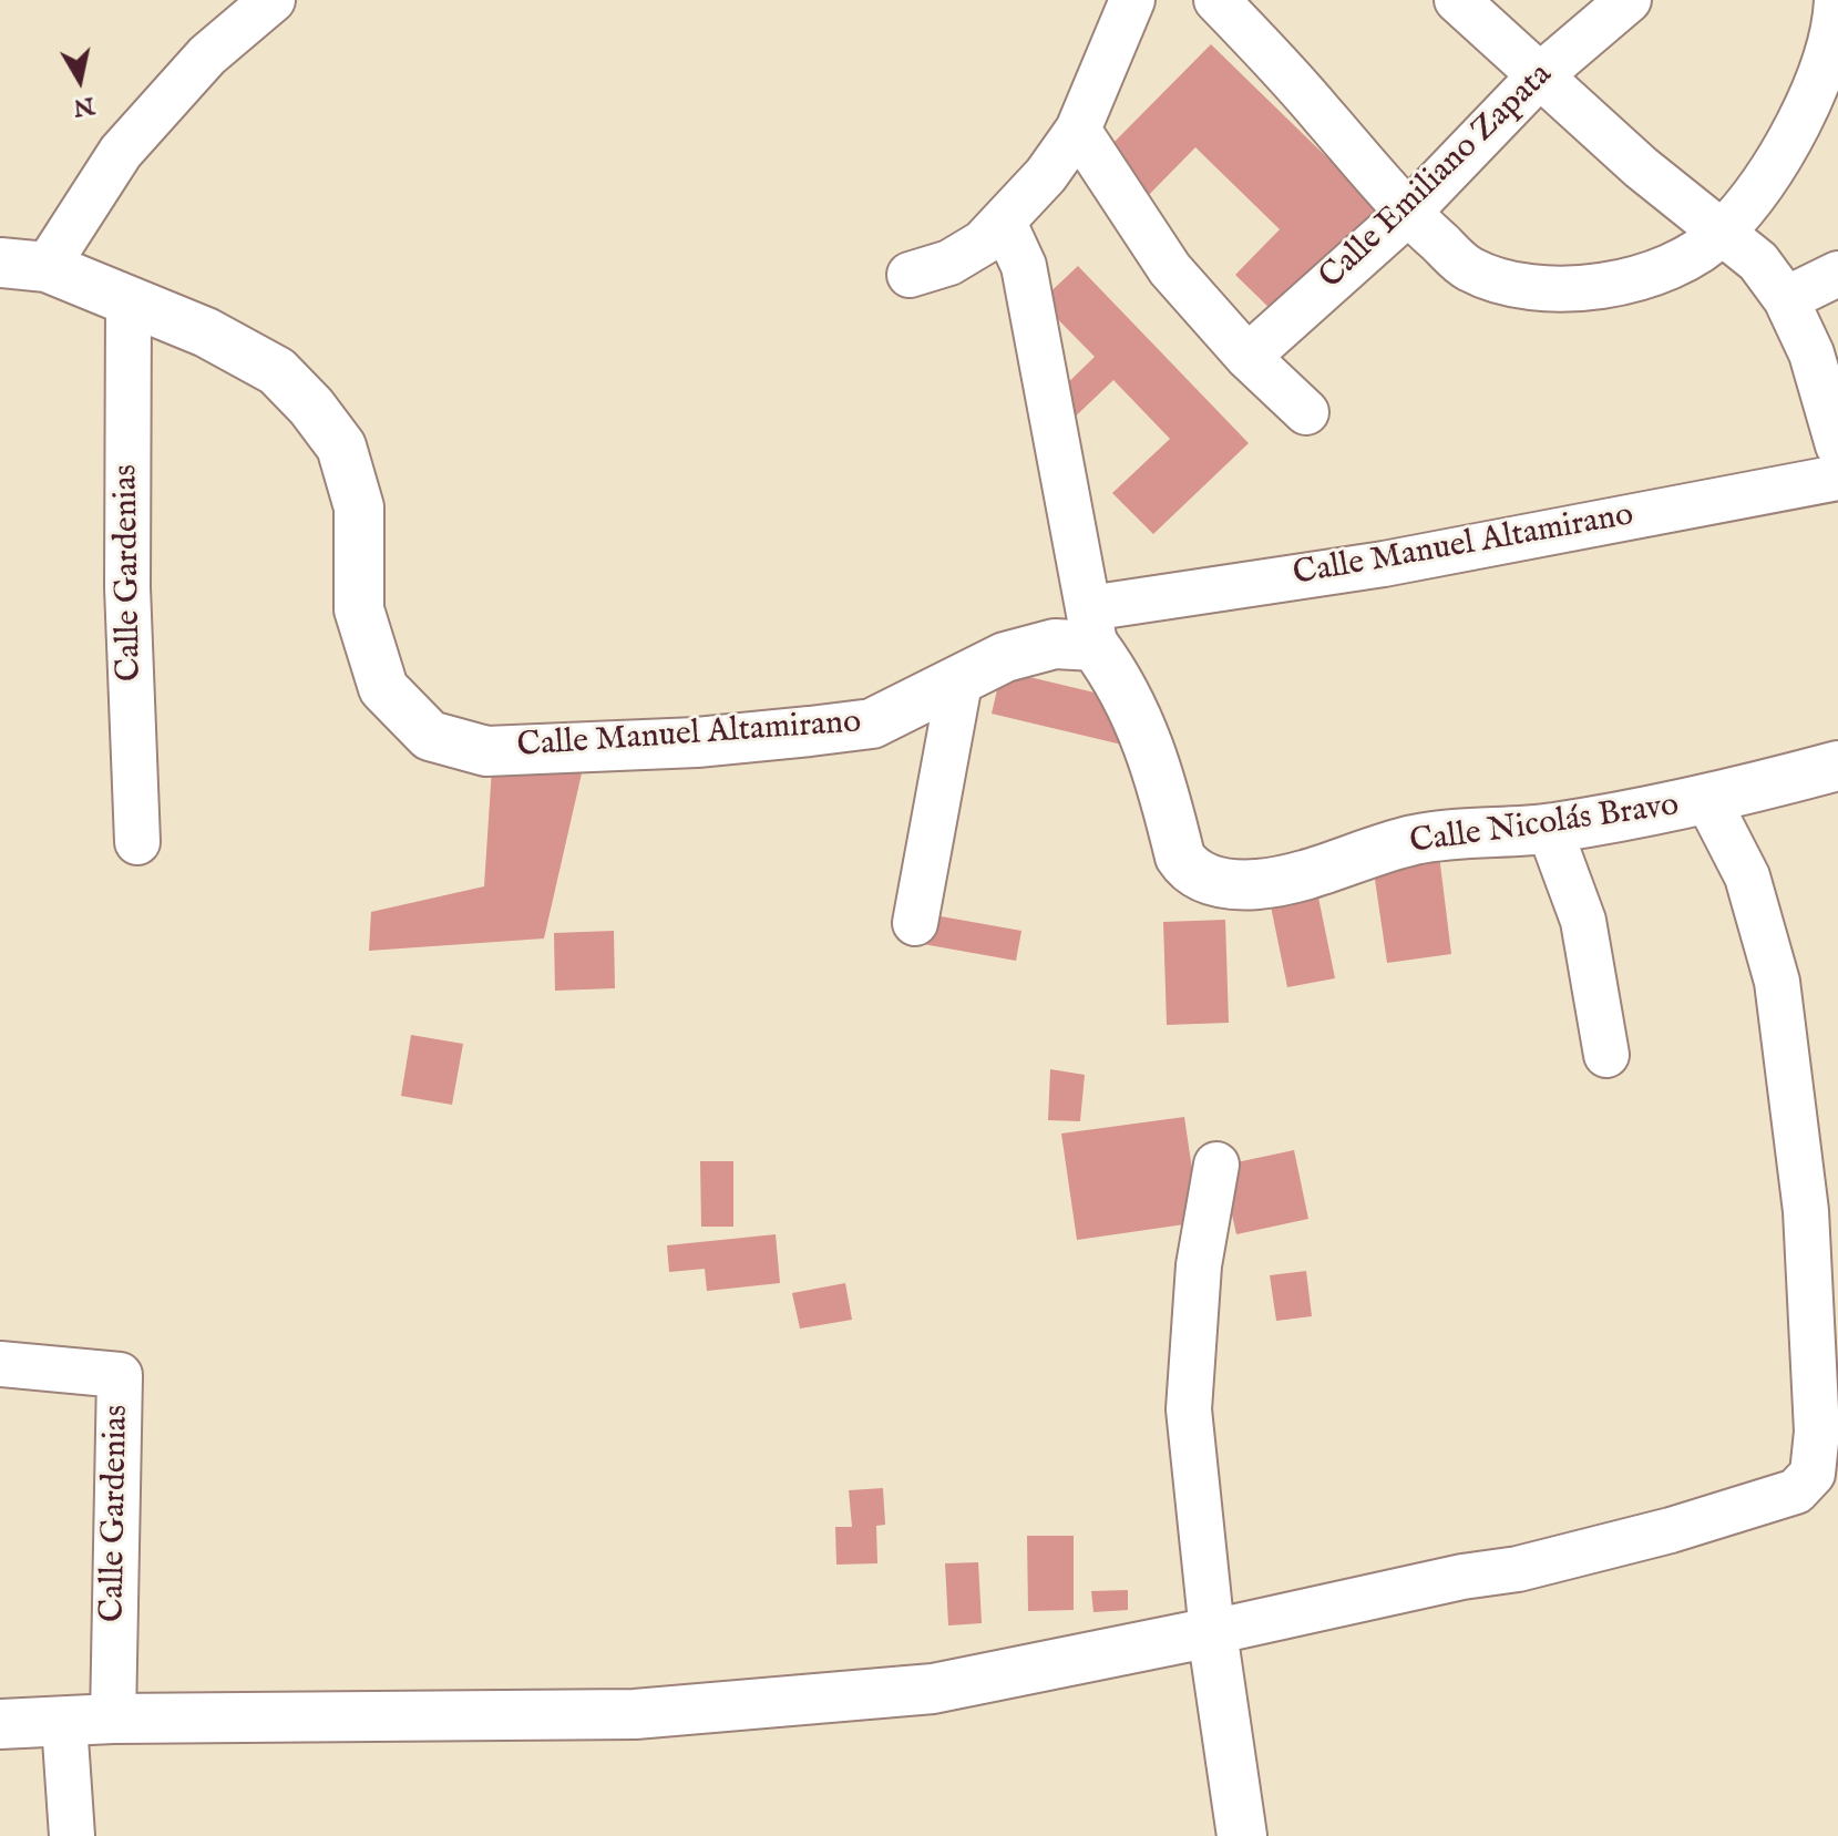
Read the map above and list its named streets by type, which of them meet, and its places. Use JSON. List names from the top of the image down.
{
  "streets": {
    "street": [
      "Calle Emiliano Zapata",
      "Calle Manuel Altamirano",
      "Calle Gardenias",
      "Calle Nicolás Bravo"
    ]
  },
  "crossings": [
    ["Calle Manuel Altamirano", "Calle Gardenias"],
    ["Calle Manuel Altamirano", "Calle Nicolás Bravo"]
  ],
  "north": "bottom"
}
